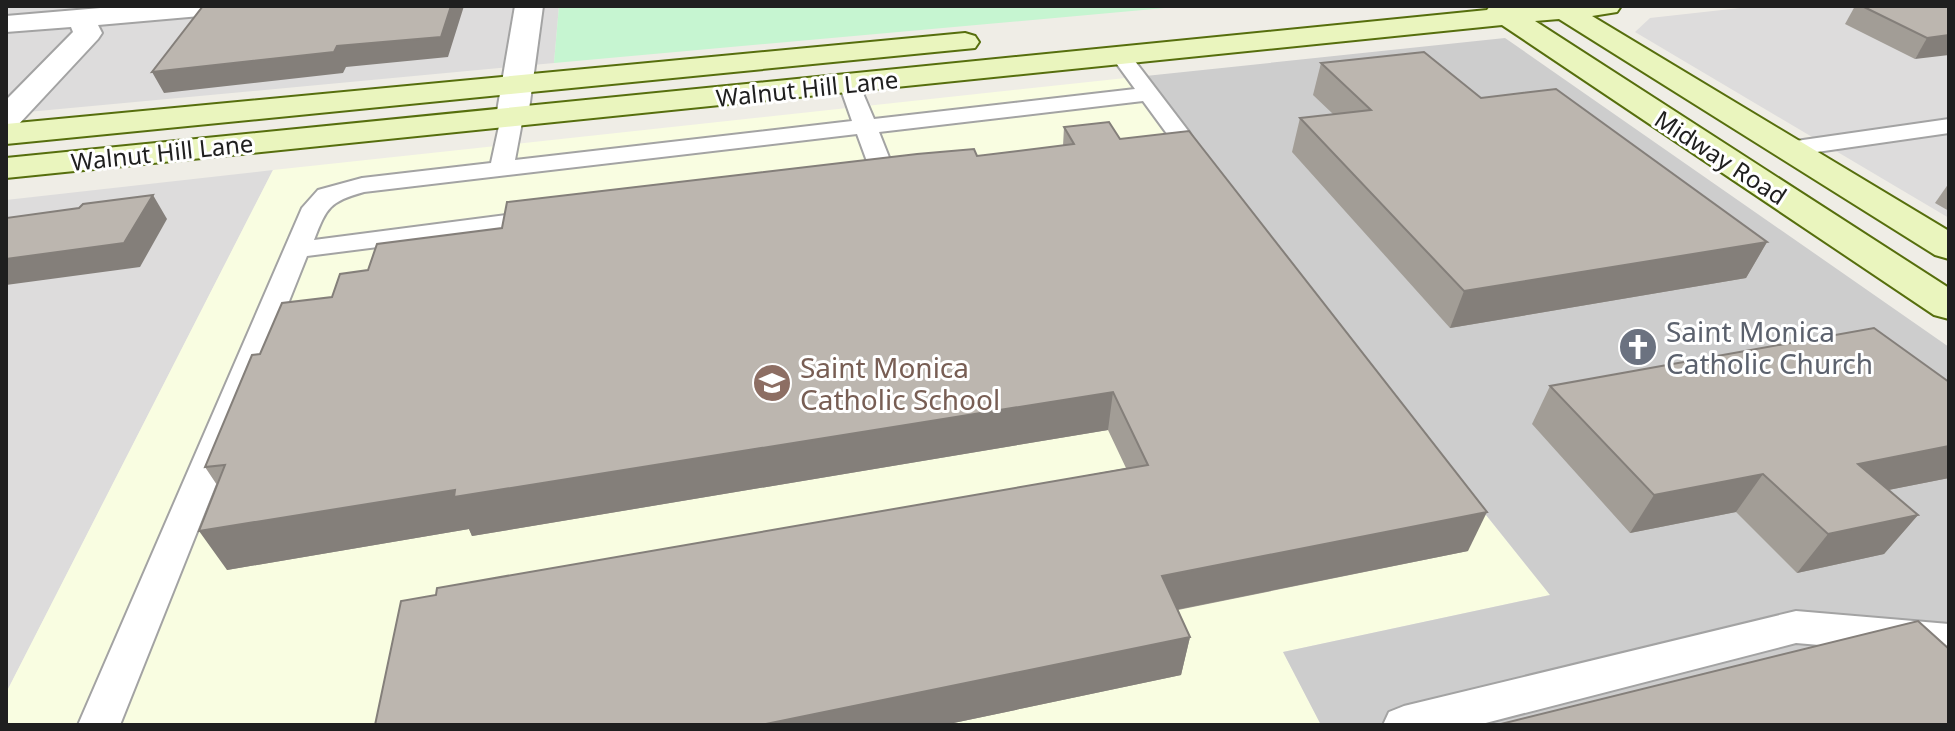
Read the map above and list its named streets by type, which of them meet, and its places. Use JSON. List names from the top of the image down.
{
  "streets": {
    "main road": ["Walnut Hill Lane", "Midway Road"]
  },
  "crossings": [
    ["Walnut Hill Lane", "Midway Road"]
  ],
  "places": {
    "church": ["Saint Monica Catholic Church"],
    "school or university": ["Saint Monica Catholic School"]
  }
}
